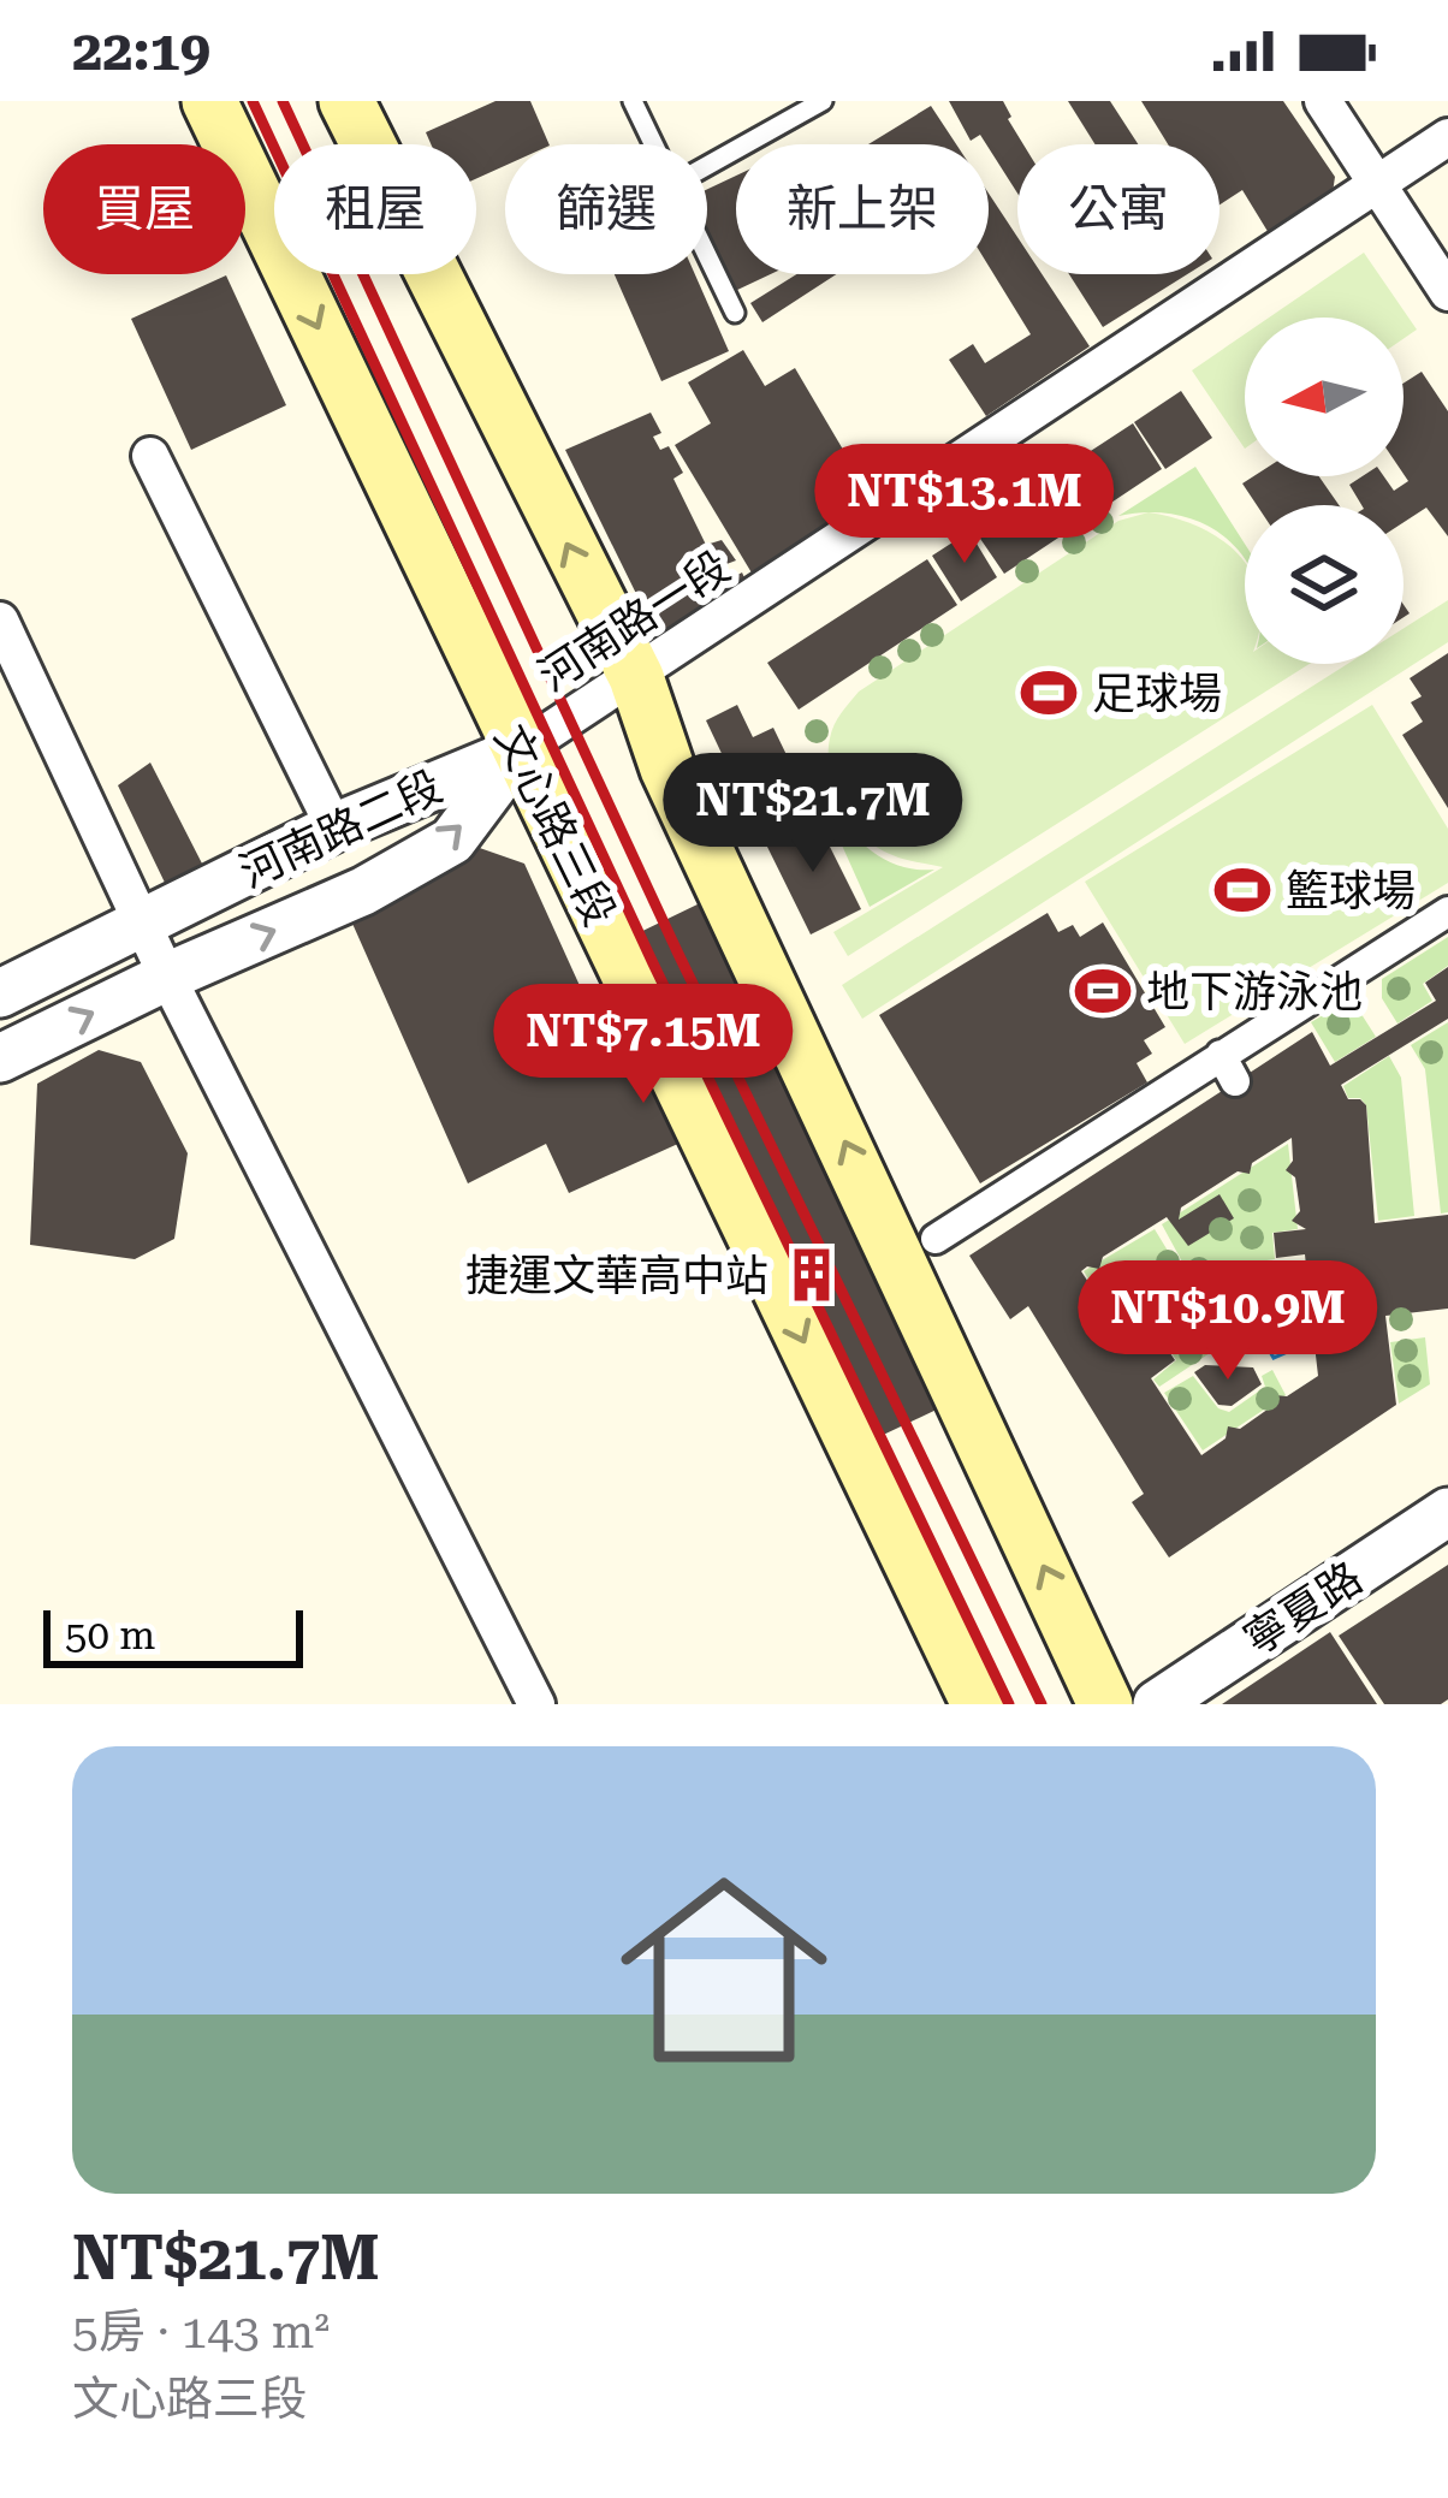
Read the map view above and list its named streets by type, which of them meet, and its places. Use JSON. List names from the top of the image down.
{
  "streets": {
    "main road": ["文心路三段"],
    "street": ["河南路一段", "河南路二段", "寧夏路"]
  },
  "crossings": [
    ["河南路一段", "文心路三段"],
    ["河南路一段", "河南路二段"],
    ["文心路三段", "河南路二段"]
  ],
  "places": {
    "sports": ["足球場", "籃球場", "地下游泳池"],
    "building": ["捷運文華高中站"]
  },
  "scale_bar": "50 m",
  "north": "left",
  "page": {
    "status": "22:19",
    "chip": [
      "買屋",
      "租屋",
      "篩選",
      "新上架",
      "公寓"
    ],
    "price": [
      "NT$13.1M",
      "NT$21.7M",
      "NT$7.15M",
      "NT$10.9M"
    ],
    "scale": "50 m",
    "list": [
      {
        "name": "NT$21.7M",
        "note": "5房 · 143 m² · 文心路三段"
      }
    ]
  }
}
